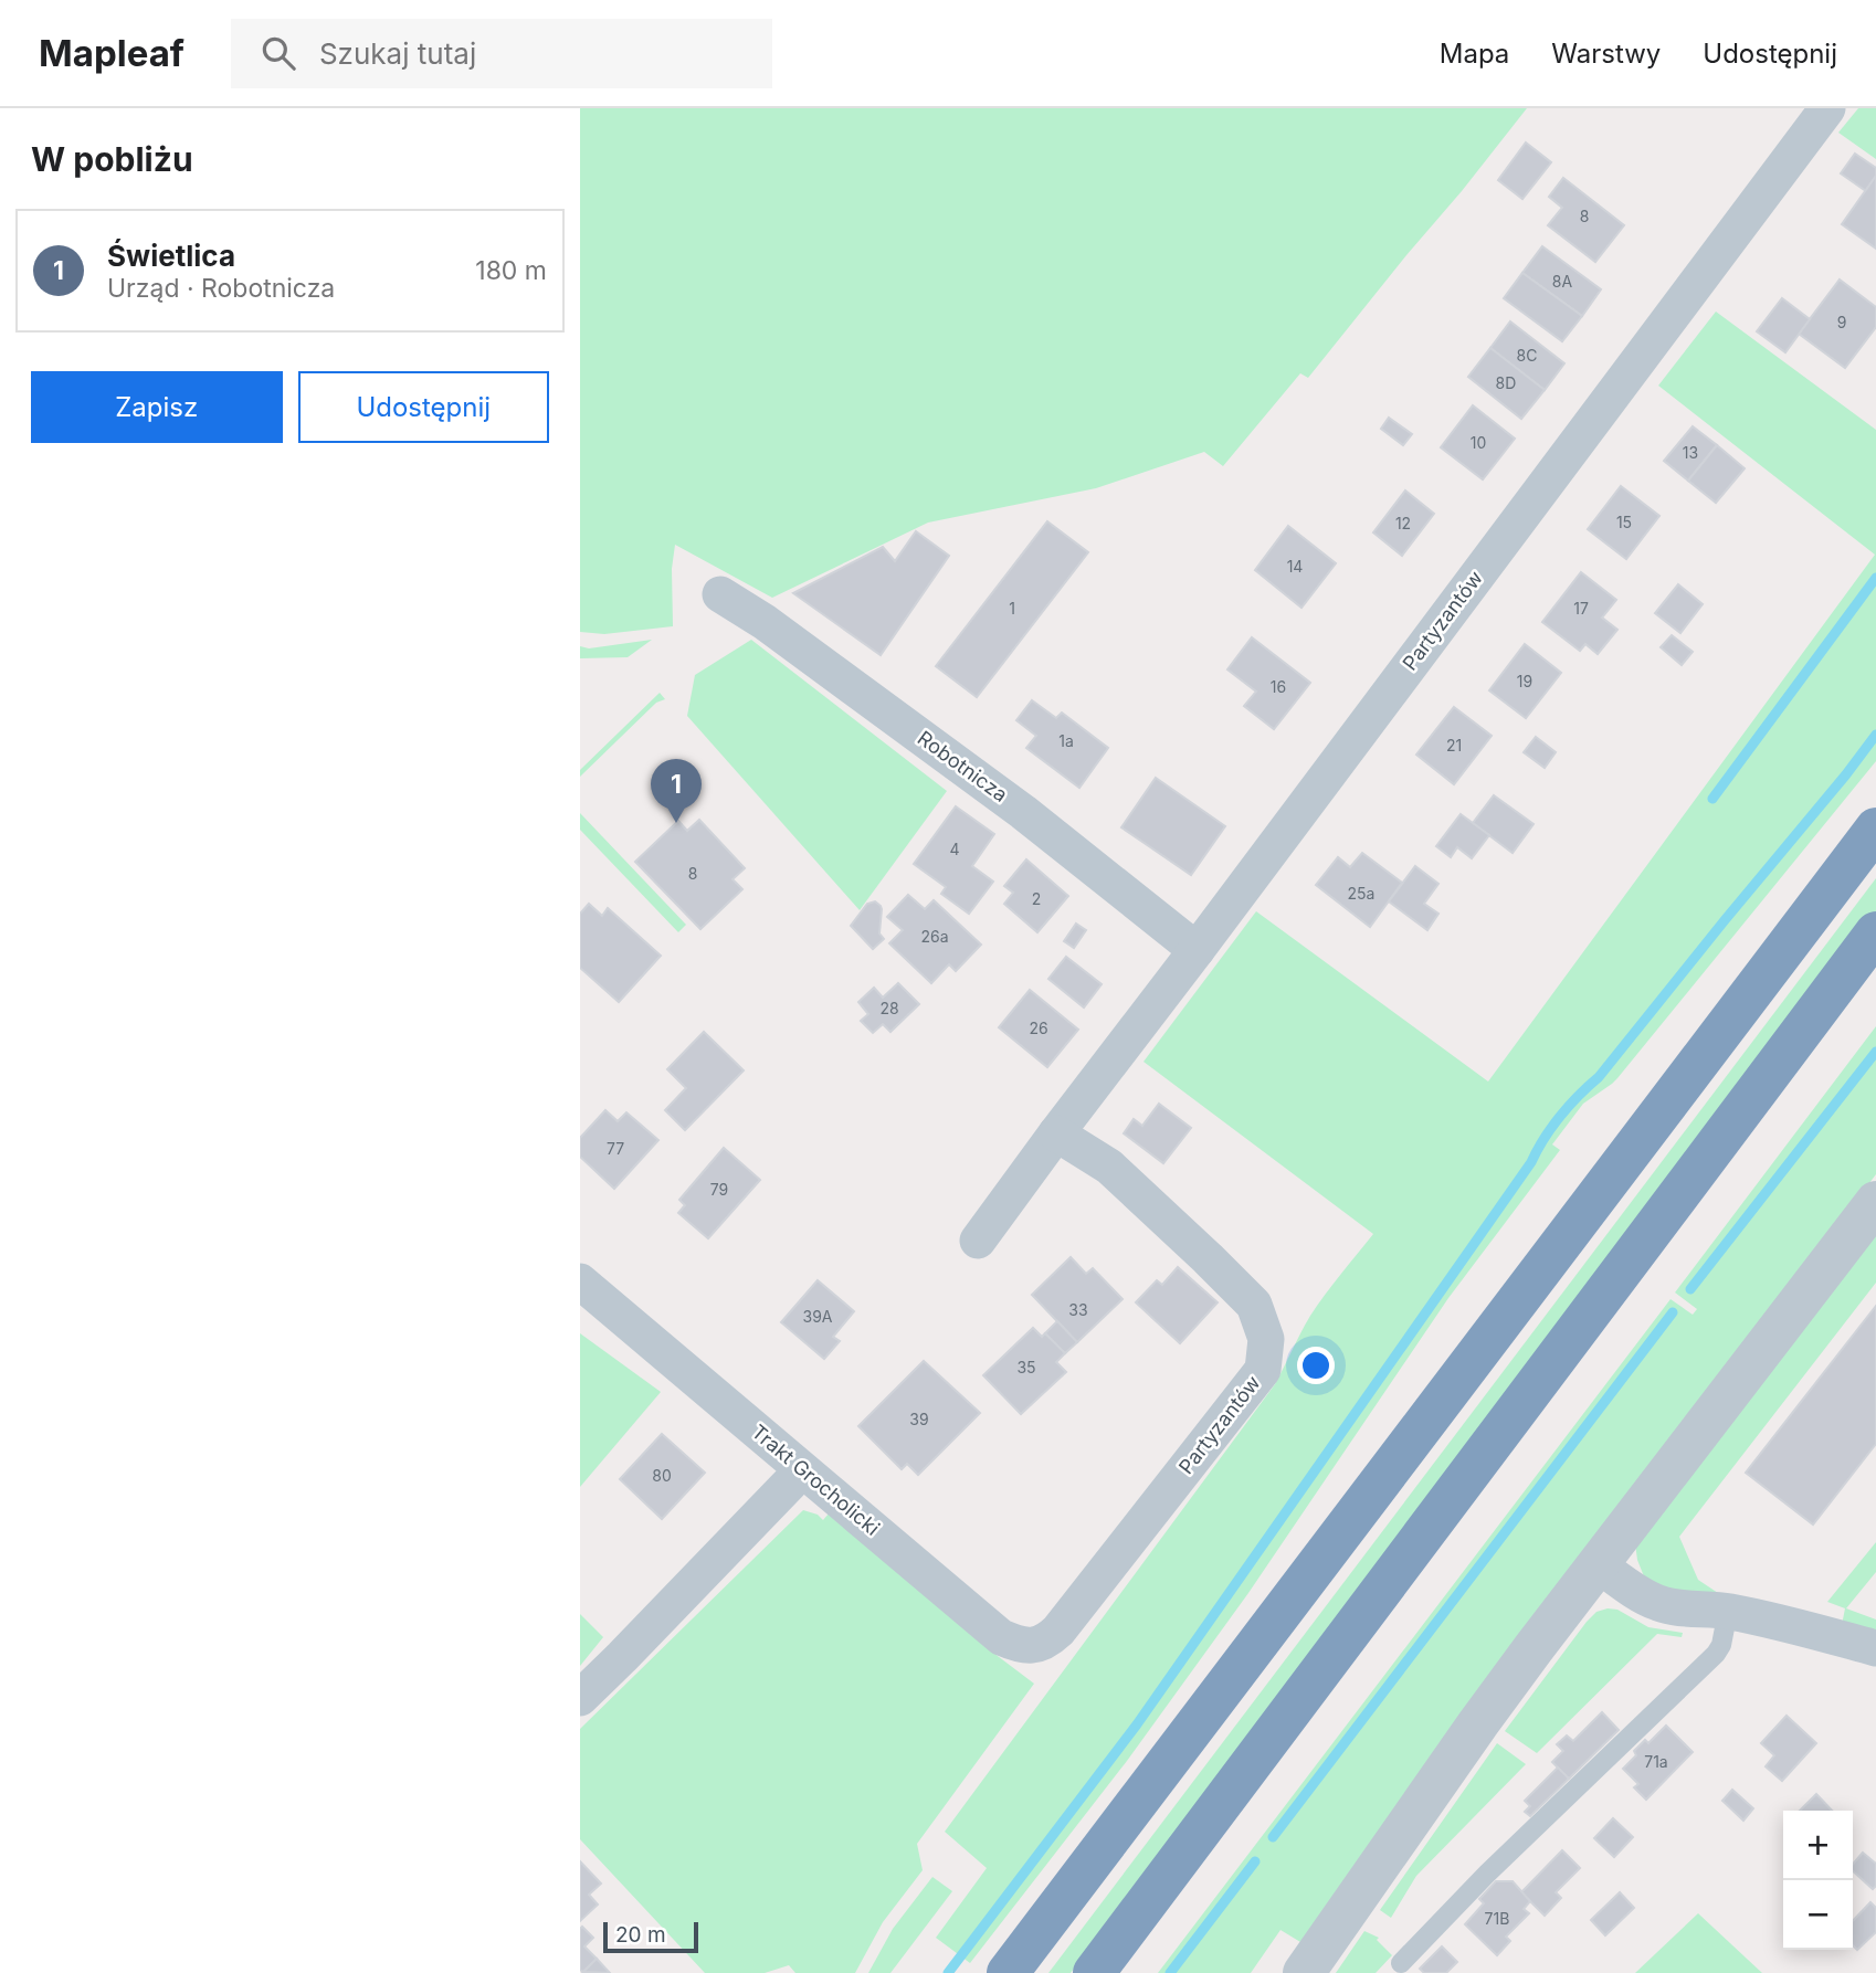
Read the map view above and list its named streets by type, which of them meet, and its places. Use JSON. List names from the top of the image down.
{
  "streets": {
    "street": ["Partyzantów", "Robotnicza", "Trakt Grocholicki"]
  },
  "crossings": [
    ["Partyzantów", "Robotnicza"],
    ["Partyzantów", "Trakt Grocholicki"]
  ],
  "house_numbers": [
    "8",
    "8A",
    "9",
    "8C",
    "8D",
    "10",
    "13",
    "15",
    "12",
    "14",
    "1",
    "17",
    "19",
    "16",
    "1a",
    "21",
    "4",
    "8",
    "25a",
    "2",
    "26a",
    "28",
    "26",
    "77",
    "79",
    "33",
    "39A",
    "35",
    "39",
    "80",
    "71a",
    "71B"
  ],
  "scale_bar": "20 m",
  "page": {
    "header": "Mapleaf",
    "search": "Szukaj tutaj",
    "nav": ["Mapa", "Warstwy", "Udostępnij"],
    "heading": "W pobliżu",
    "list": [
      {
        "mark": "1",
        "name": "Świetlica",
        "note": "Urząd · Robotnicza",
        "value": "180 m"
      }
    ],
    "buttons": ["Zapisz", "Udostępnij"],
    "pins": "1",
    "map_buttons": ["+", "−"],
    "scale": "20 m"
  }
}
